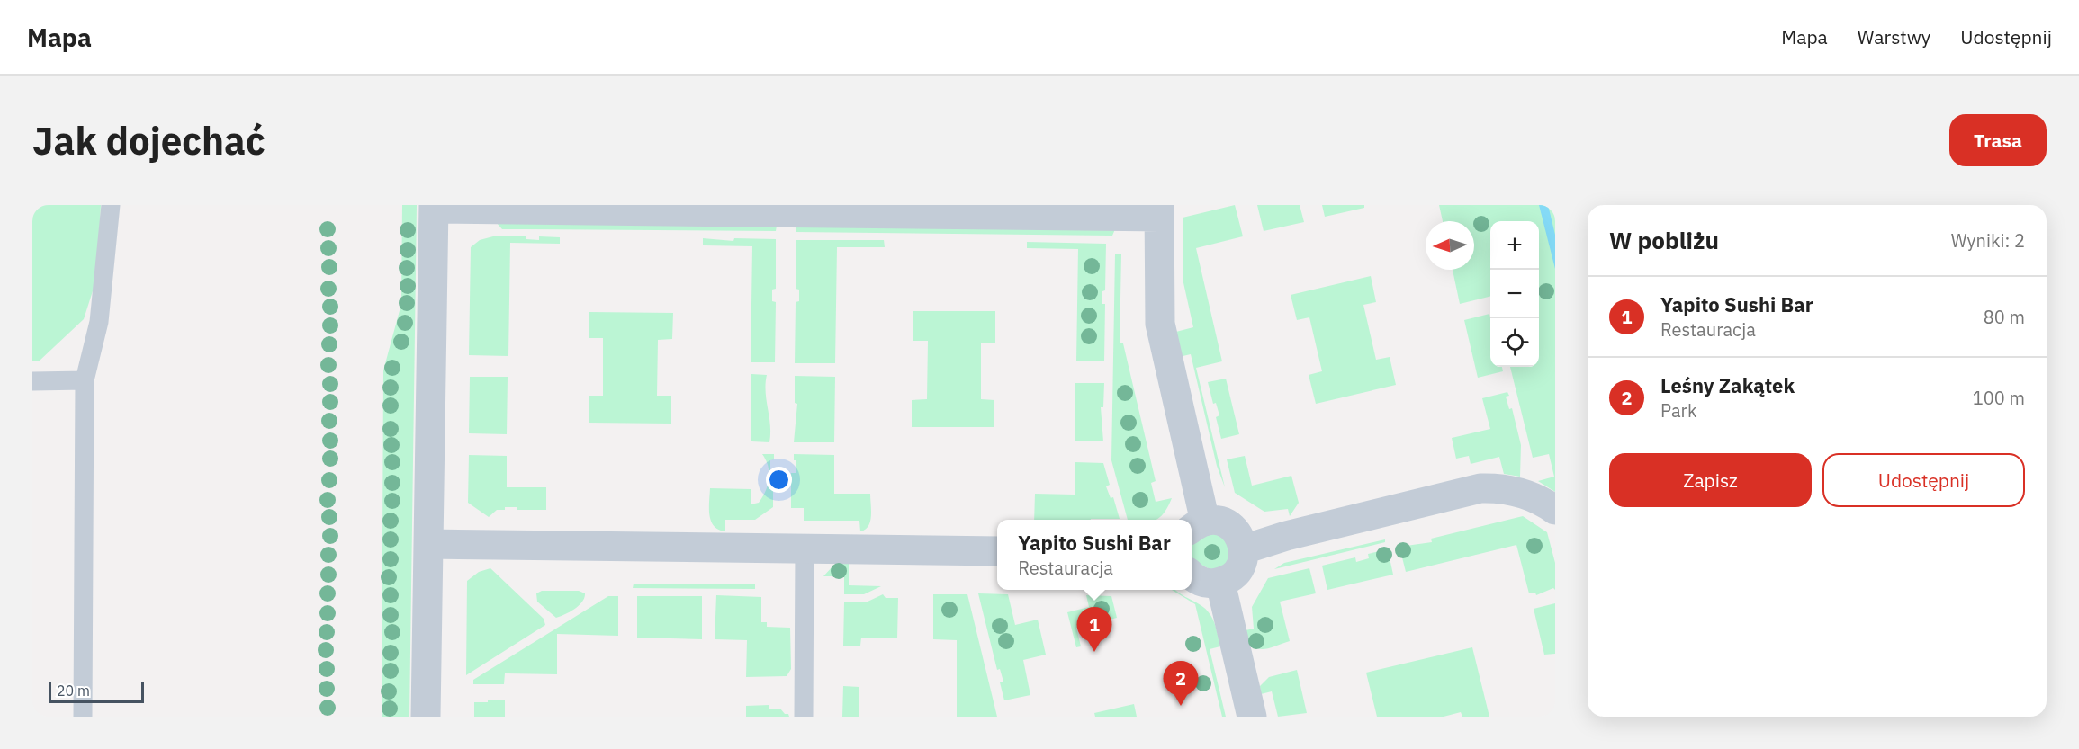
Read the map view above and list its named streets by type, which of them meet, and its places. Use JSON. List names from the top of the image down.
{
  "scale_bar": "20 m",
  "north": "left",
  "page": {
    "header": "Mapa",
    "nav": ["Mapa", "Warstwy", "Udostępnij"],
    "buttons": [
      "Trasa",
      ["Zapisz", "Udostępnij"]
    ],
    "title": "Jak dojechać",
    "heading": ["W pobliżu", "Wyniki: 2"],
    "map_buttons": ["+", "−"],
    "list": [
      {
        "mark": "1",
        "name": "Yapito Sushi Bar",
        "note": "Restauracja",
        "value": "80 m"
      },
      {
        "mark": "2",
        "name": "Leśny Zakątek",
        "note": "Park",
        "value": "100 m"
      }
    ],
    "popup": ["Yapito Sushi Bar", "Restauracja"],
    "pins": ["1", "2"],
    "scale": "20 m"
  }
}
